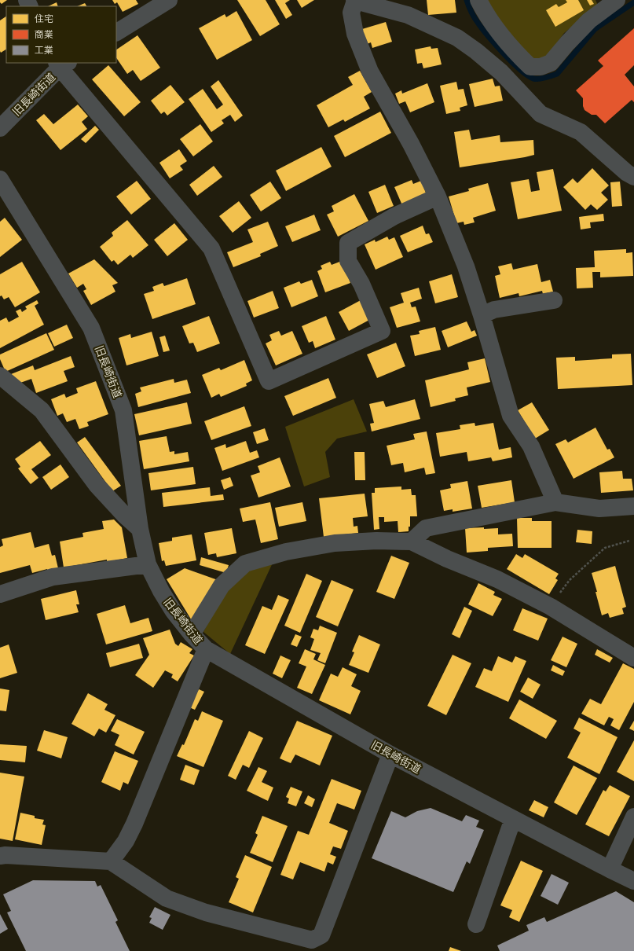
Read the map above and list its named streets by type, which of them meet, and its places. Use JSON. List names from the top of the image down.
{
  "streets": {
    "street": ["旧長崎街道"]
  },
  "legend": ["住宅", "商業", "工業"]
}
